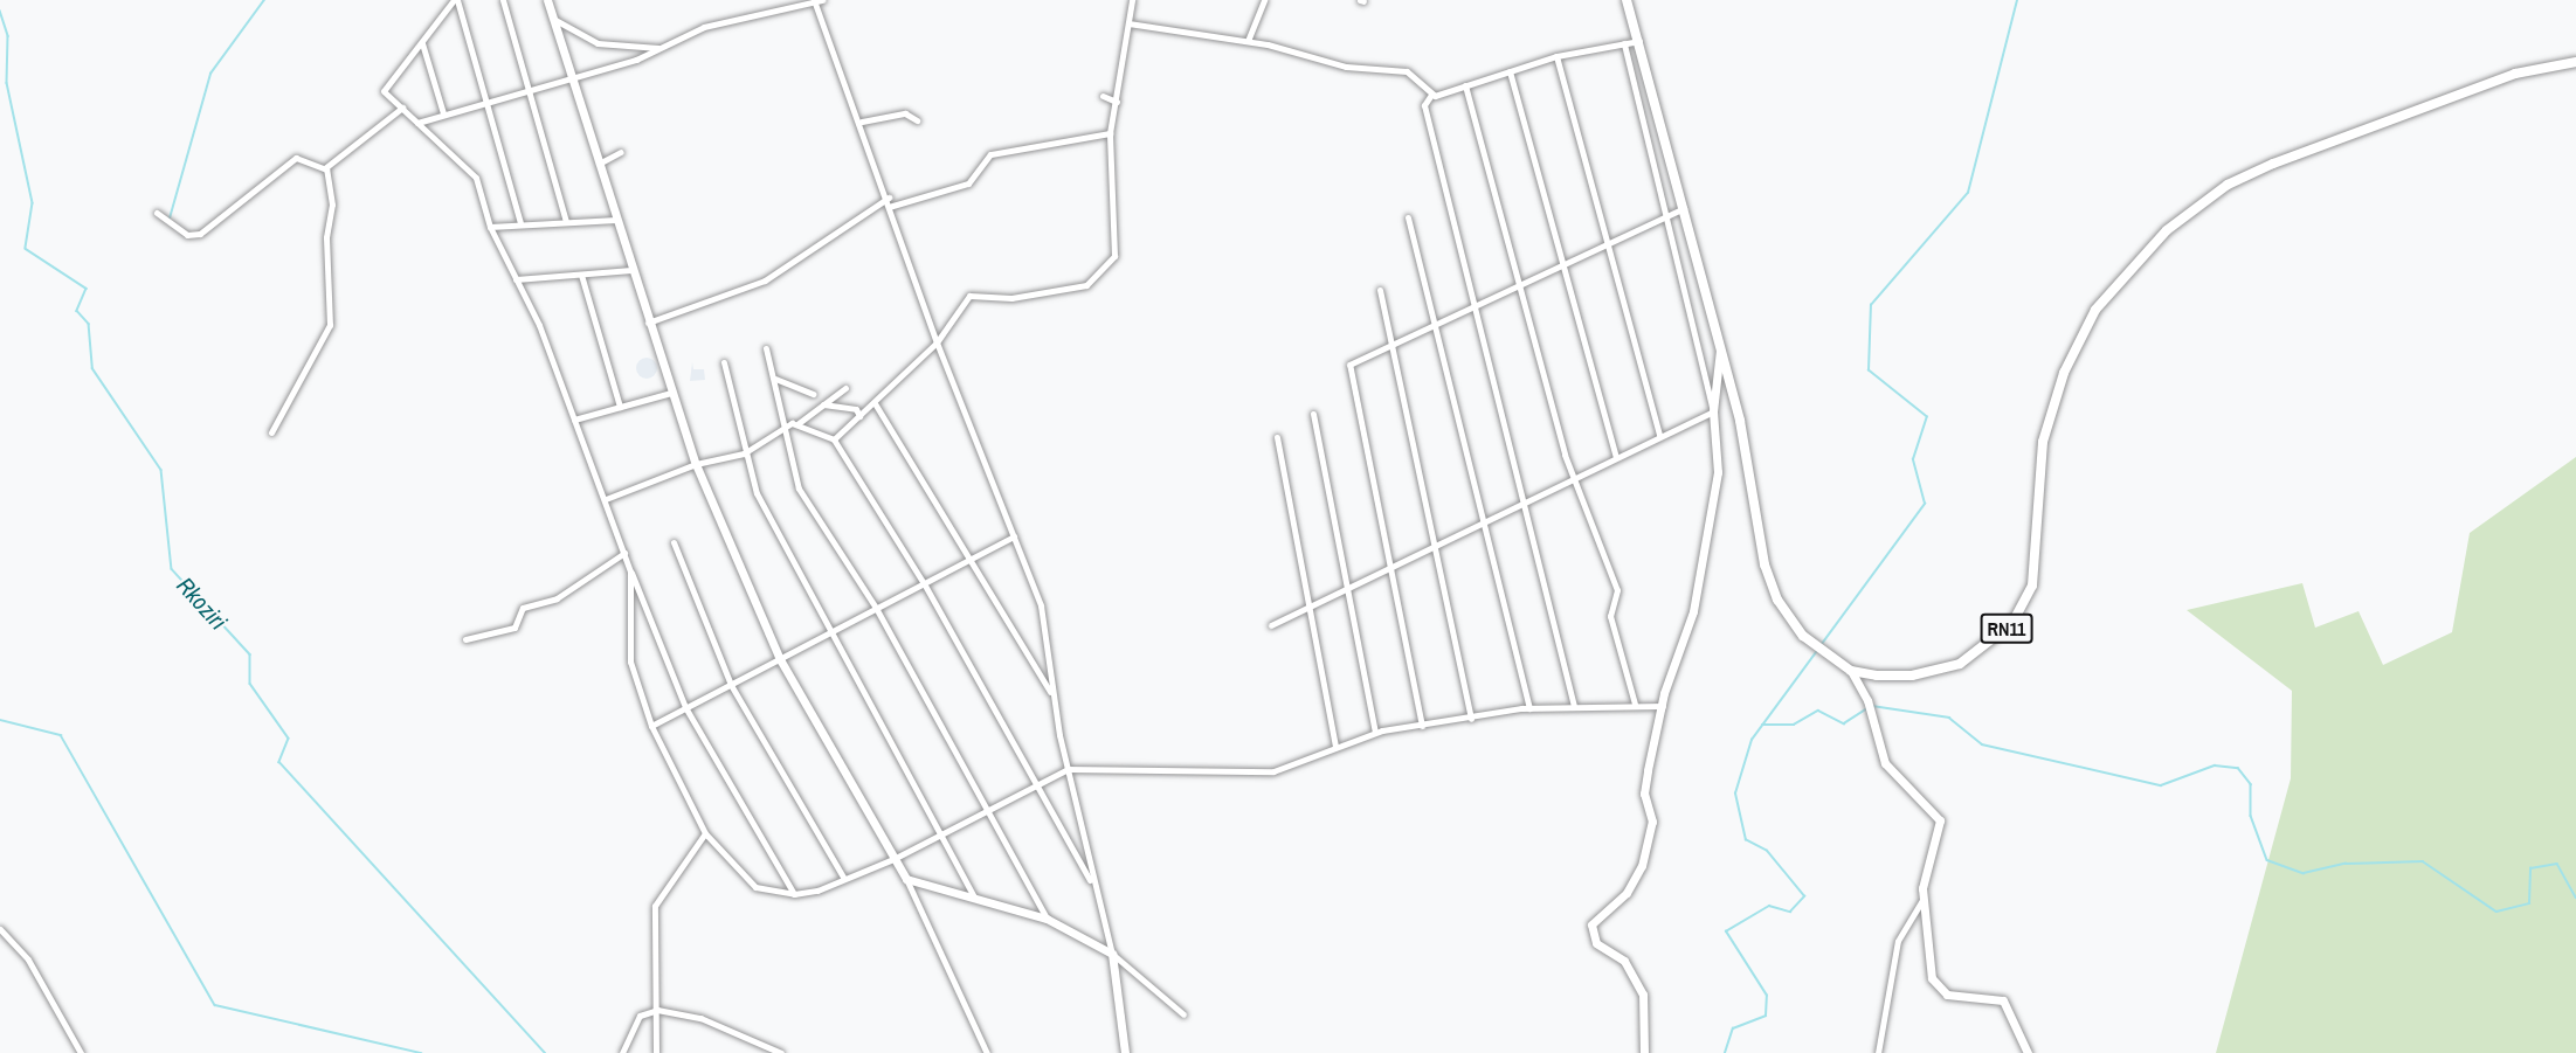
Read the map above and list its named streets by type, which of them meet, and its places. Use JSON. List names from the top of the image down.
{
  "streets": {
    "main road": ["RN11"]
  },
  "water": ["Rkoziri"]
}
